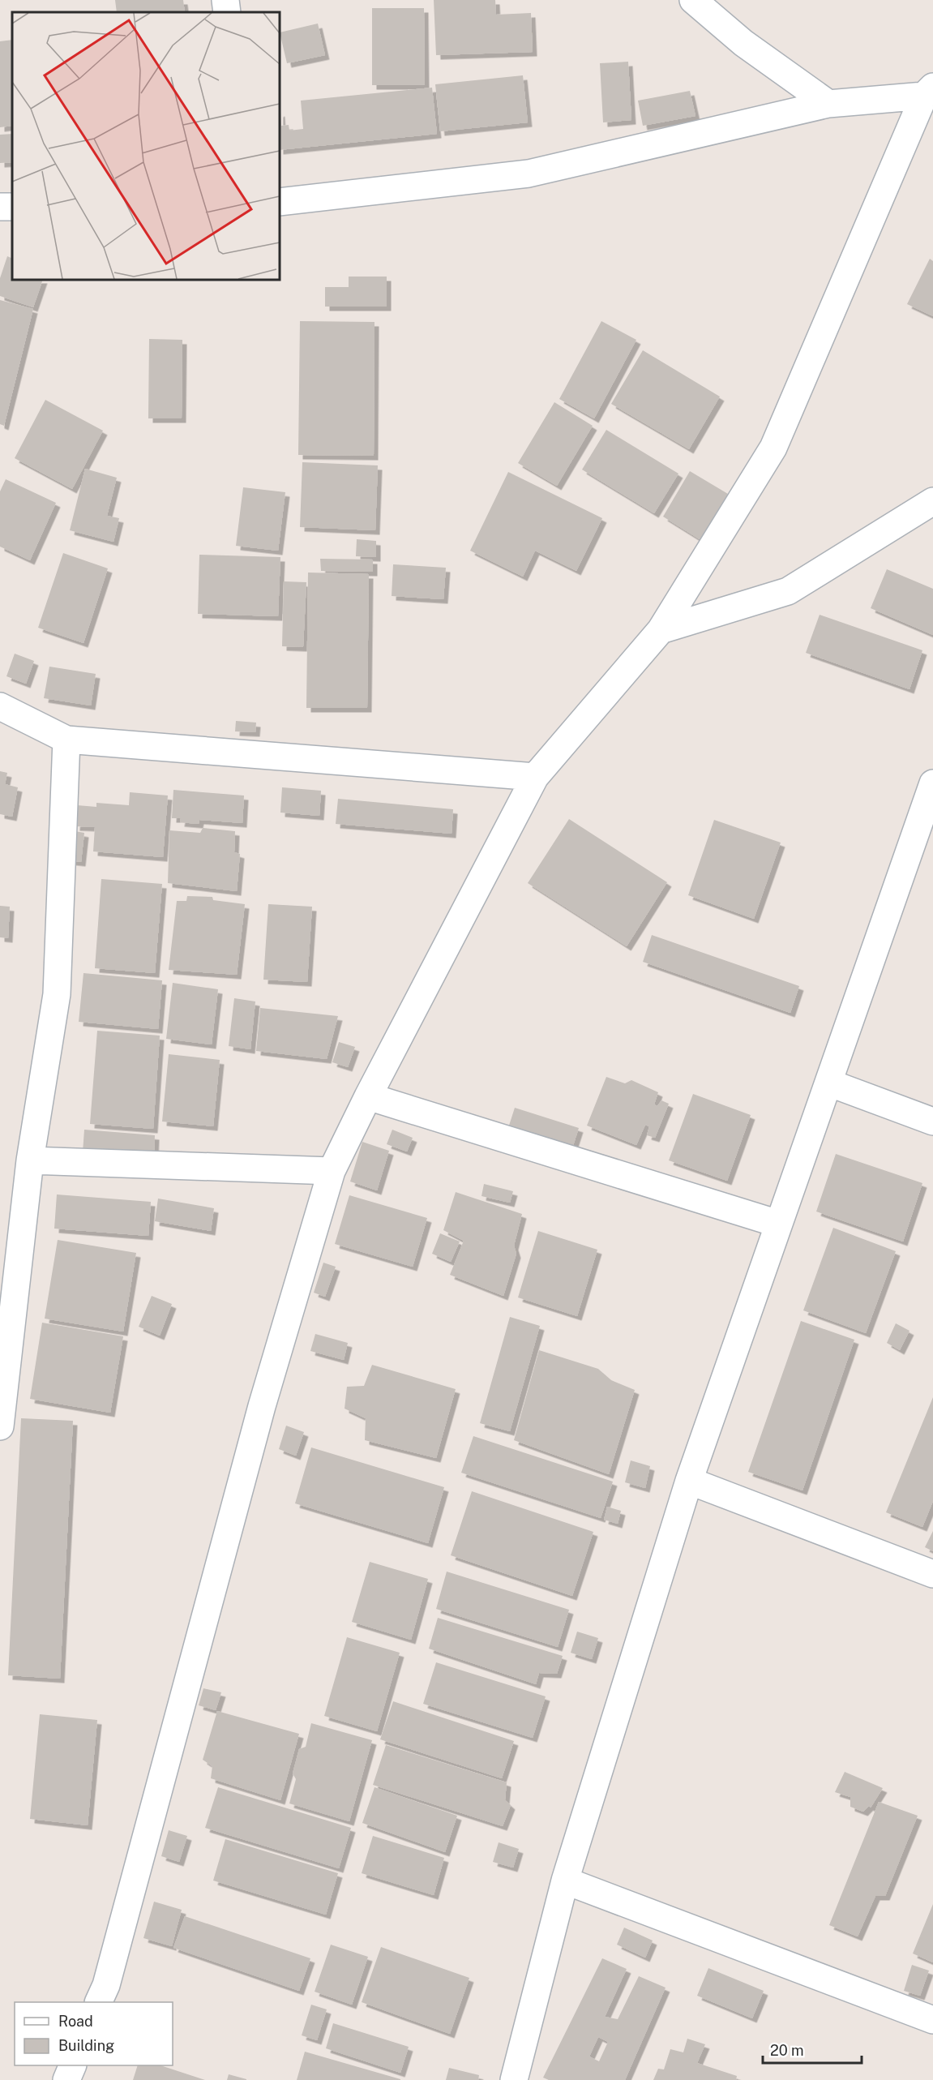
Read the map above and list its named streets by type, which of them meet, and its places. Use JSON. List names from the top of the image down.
{
  "legend": ["Road", "Building"],
  "scale_bar": "20 m"
}
